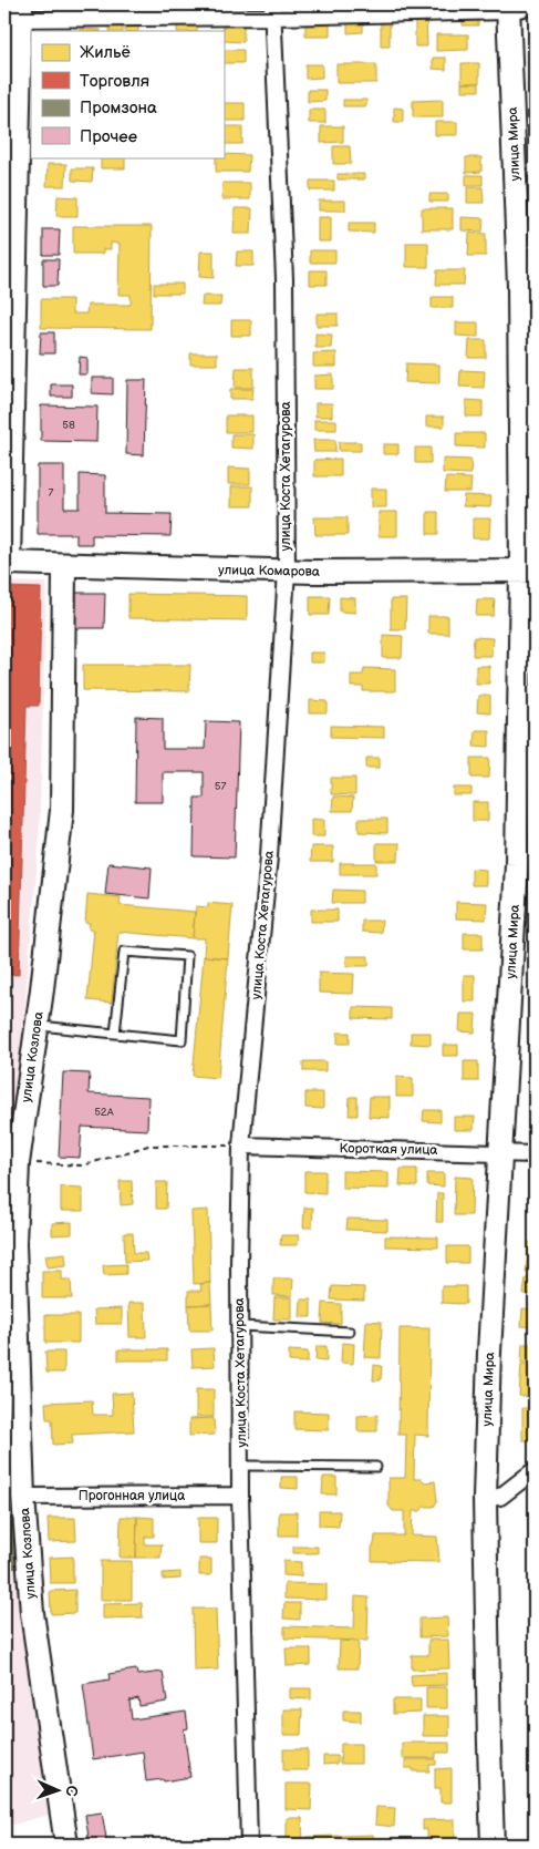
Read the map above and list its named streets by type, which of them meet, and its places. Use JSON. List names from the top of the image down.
{
  "streets": {
    "street": [
      "улица Мира",
      "улица Коста Хетагурова",
      "улица Комарова",
      "улица Козлова",
      "Короткая улица",
      "Прогонная улица"
    ]
  },
  "crossings": [
    ["улица Мира", "улица Комарова"],
    ["улица Мира", "Короткая улица"],
    ["улица Коста Хетагурова", "улица Комарова"],
    ["улица Коста Хетагурова", "Короткая улица"],
    ["улица Коста Хетагурова", "Прогонная улица"],
    ["улица Комарова", "улица Козлова"],
    ["улица Козлова", "Прогонная улица"]
  ],
  "house_numbers": [
    "58",
    "7",
    "57",
    "52А"
  ],
  "legend": [
    "Жильё",
    "Торговля",
    "Промзона",
    "Прочее"
  ],
  "north": "right"
}
